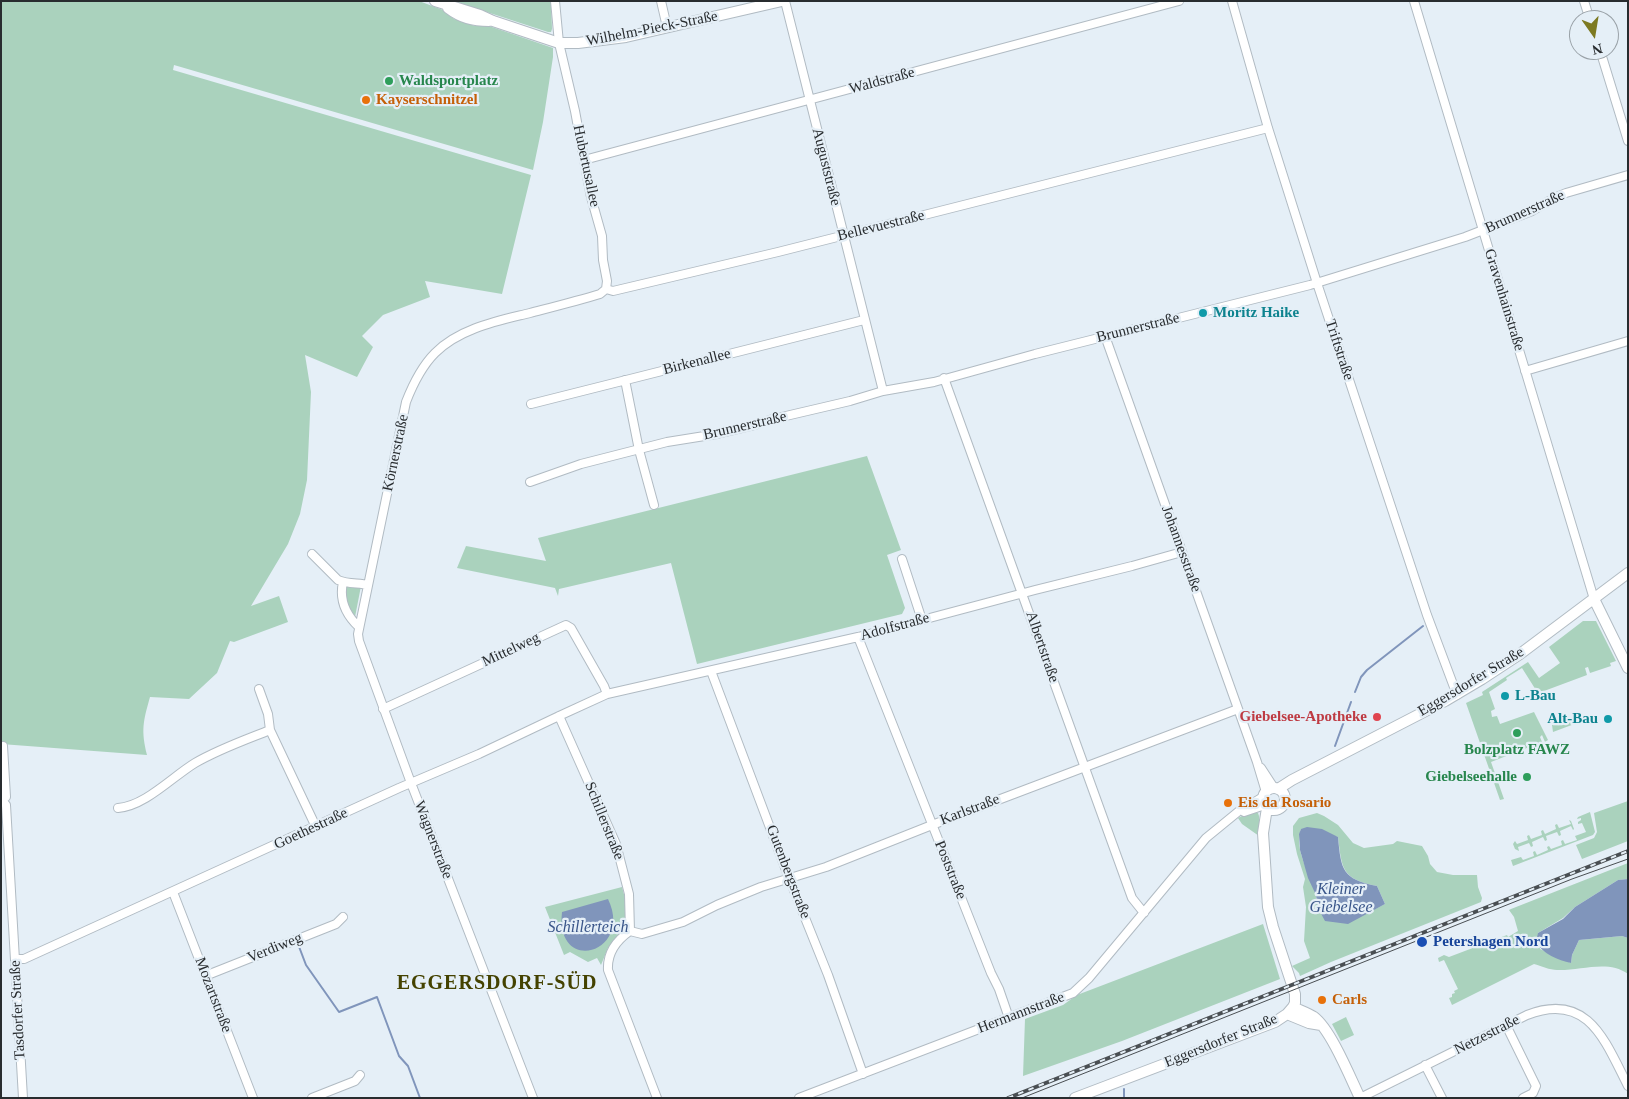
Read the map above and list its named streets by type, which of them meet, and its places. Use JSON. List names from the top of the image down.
{
  "streets": {
    "street": [
      "Wilhelm-Pieck-Straße",
      "Waldstraße",
      "Hubertusallee",
      "Auguststraße",
      "Brunnerstraße",
      "Bellevuestraße",
      "Gravenhainstraße",
      "Triftstraße",
      "Birkenallee",
      "Körnerstraße",
      "Johannesstraße",
      "Adolfstraße",
      "Albertstraße",
      "Mittelweg",
      "Eggersdorfer Straße",
      "Karlstraße",
      "Schillerstraße",
      "Goethestraße",
      "Wagnerstraße",
      "Poststraße",
      "Gutenbergstraße",
      "Verdiweg",
      "Mozartstraße",
      "Tasdorfer Straße",
      "Hermannstraße",
      "Netzestraße"
    ]
  },
  "crossings": [
    ["Wilhelm-Pieck-Straße", "Hubertusallee"],
    ["Wilhelm-Pieck-Straße", "Auguststraße"],
    ["Waldstraße", "Hubertusallee"],
    ["Waldstraße", "Auguststraße"],
    ["Hubertusallee", "Bellevuestraße"],
    ["Auguststraße", "Brunnerstraße"],
    ["Auguststraße", "Bellevuestraße"],
    ["Auguststraße", "Birkenallee"],
    ["Brunnerstraße", "Gravenhainstraße"],
    ["Brunnerstraße", "Triftstraße"],
    ["Brunnerstraße", "Johannesstraße"],
    ["Brunnerstraße", "Albertstraße"],
    ["Bellevuestraße", "Triftstraße"],
    ["Bellevuestraße", "Körnerstraße"],
    ["Gravenhainstraße", "Eggersdorfer Straße"],
    ["Triftstraße", "Eggersdorfer Straße"],
    ["Körnerstraße", "Wagnerstraße"],
    ["Johannesstraße", "Adolfstraße"],
    ["Johannesstraße", "Eggersdorfer Straße"],
    ["Johannesstraße", "Karlstraße"],
    ["Johannesstraße", "Hermannstraße"],
    ["Adolfstraße", "Albertstraße"],
    ["Adolfstraße", "Mittelweg"],
    ["Adolfstraße", "Goethestraße"],
    ["Adolfstraße", "Poststraße"],
    ["Adolfstraße", "Gutenbergstraße"],
    ["Albertstraße", "Karlstraße"],
    ["Albertstraße", "Hermannstraße"],
    ["Mittelweg", "Goethestraße"],
    ["Mittelweg", "Wagnerstraße"],
    ["Eggersdorfer Straße", "Hermannstraße"],
    ["Karlstraße", "Schillerstraße"],
    ["Karlstraße", "Poststraße"],
    ["Karlstraße", "Gutenbergstraße"],
    ["Schillerstraße", "Goethestraße"],
    ["Goethestraße", "Wagnerstraße"],
    ["Goethestraße", "Mozartstraße"],
    ["Goethestraße", "Tasdorfer Straße"],
    ["Poststraße", "Hermannstraße"],
    ["Gutenbergstraße", "Hermannstraße"],
    ["Verdiweg", "Mozartstraße"]
  ],
  "districts": ["EGGERSDORF-SÜD"],
  "water": ["Kleiner Giebelsee", "Schillerteich"],
  "places": [
    "Waldsportplatz",
    "Kayserschnitzel",
    "Moritz Haike",
    "L-Bau",
    "Giebelsee-Apotheke",
    "Alt-Bau",
    "Bolzplatz FAWZ",
    "Giebelseehalle",
    "Eis da Rosario",
    "Petershagen Nord",
    "Carls"
  ],
  "north": "bottom"
}
